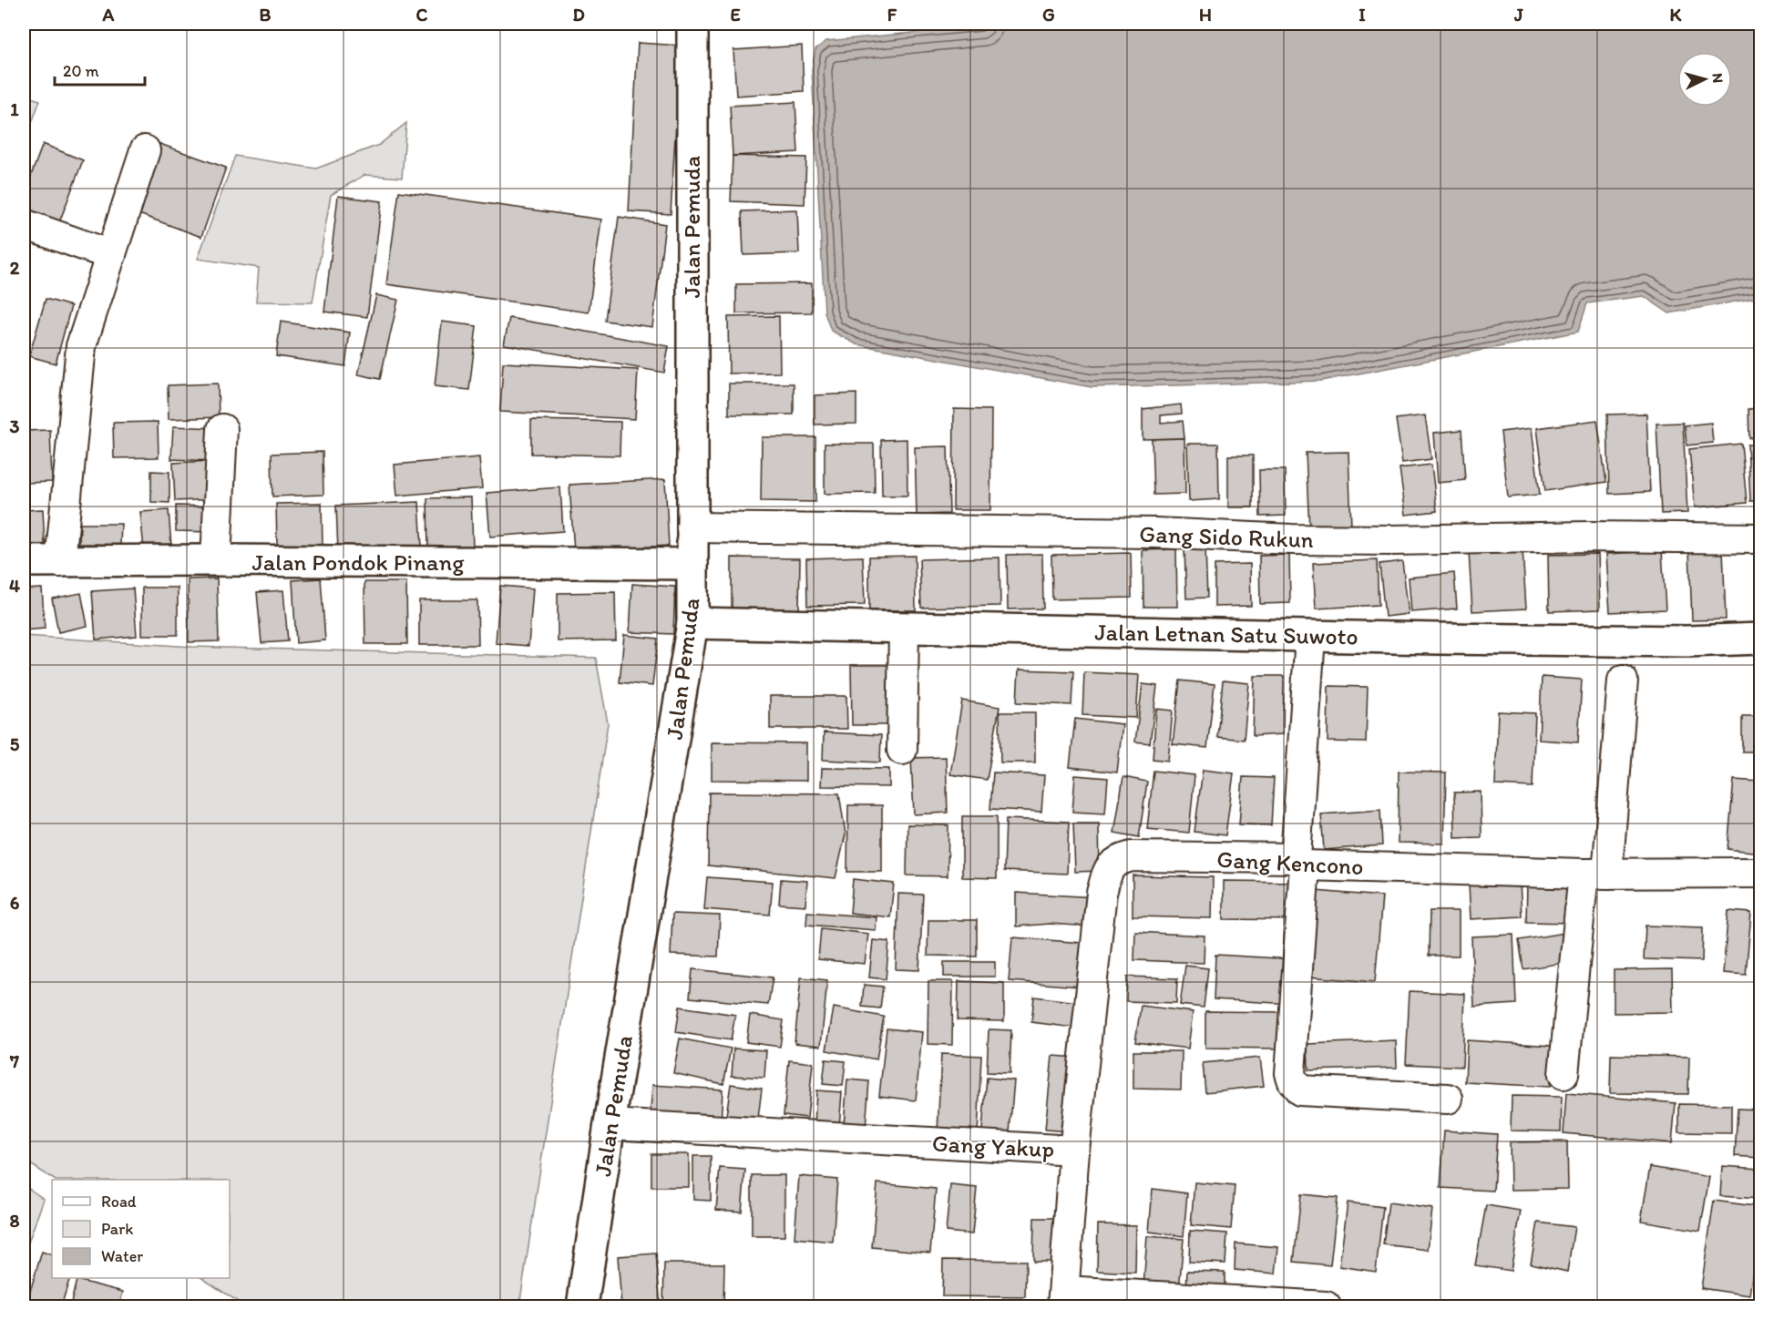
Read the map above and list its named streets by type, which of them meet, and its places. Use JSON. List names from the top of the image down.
{
  "streets": {
    "main road": ["Jalan Pemuda", "Jalan Pondok Pinang", "Jalan Letnan Satu Suwoto"],
    "street": ["Gang Sido Rukun", "Gang Kencono", "Gang Yakup"]
  },
  "crossings": [
    ["Jalan Pemuda", "Gang Sido Rukun"],
    ["Jalan Pemuda", "Jalan Pondok Pinang"],
    ["Jalan Pemuda", "Jalan Letnan Satu Suwoto"],
    ["Jalan Pemuda", "Gang Yakup"],
    ["Gang Kencono", "Gang Yakup"]
  ],
  "legend": ["Road", "Park", "Water"],
  "scale_bar": "20 m",
  "north": "right",
  "grid": {
    "columns": [
      "A",
      "B",
      "C",
      "D",
      "E",
      "F",
      "G",
      "H",
      "I",
      "J",
      "K"
    ],
    "rows": [
      "1",
      "2",
      "3",
      "4",
      "5",
      "6",
      "7",
      "8"
    ]
  }
}
